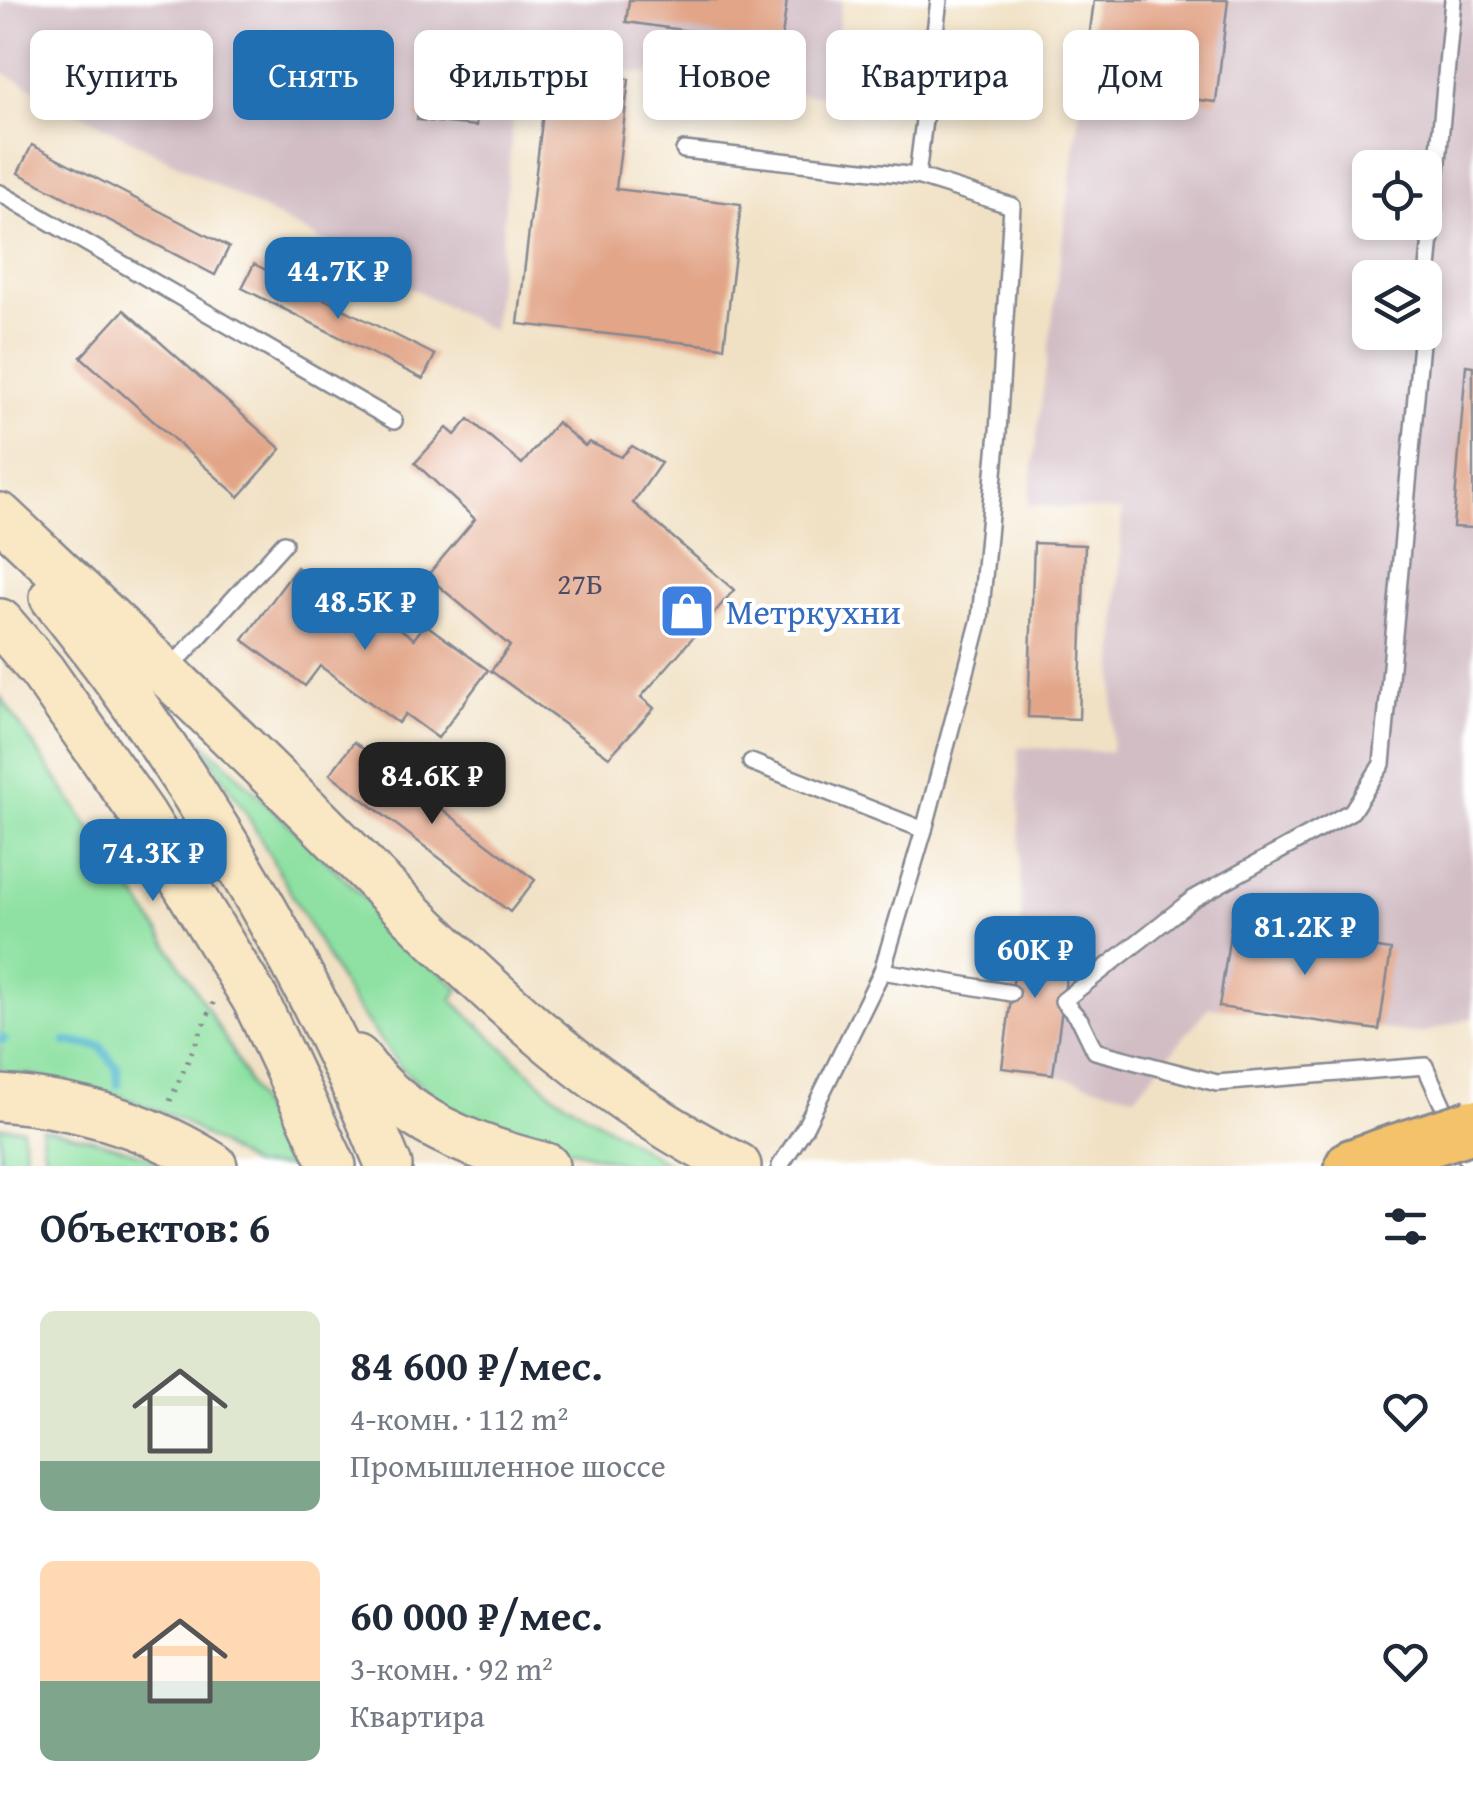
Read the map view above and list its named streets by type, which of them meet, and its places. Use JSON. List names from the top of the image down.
{
  "places": {
    "shop": ["Метркухни"]
  },
  "house_numbers": ["27Б"],
  "page": {
    "chip": [
      "Купить",
      "Снять",
      "Фильтры",
      "Новое",
      "Квартира",
      "Дом"
    ],
    "price": [
      "44.7K ₽",
      "48.5K ₽",
      "84.6K ₽",
      "74.3K ₽",
      "81.2K ₽",
      "60K ₽"
    ],
    "heading": "Объектов: 6",
    "list": [
      {
        "name": "84 600 ₽/мес.",
        "note": "4-комн. · 112 m² · Промышленное шоссе"
      },
      {
        "name": "60 000 ₽/мес.",
        "note": "3-комн. · 92 m² · Квартира"
      }
    ]
  }
}
